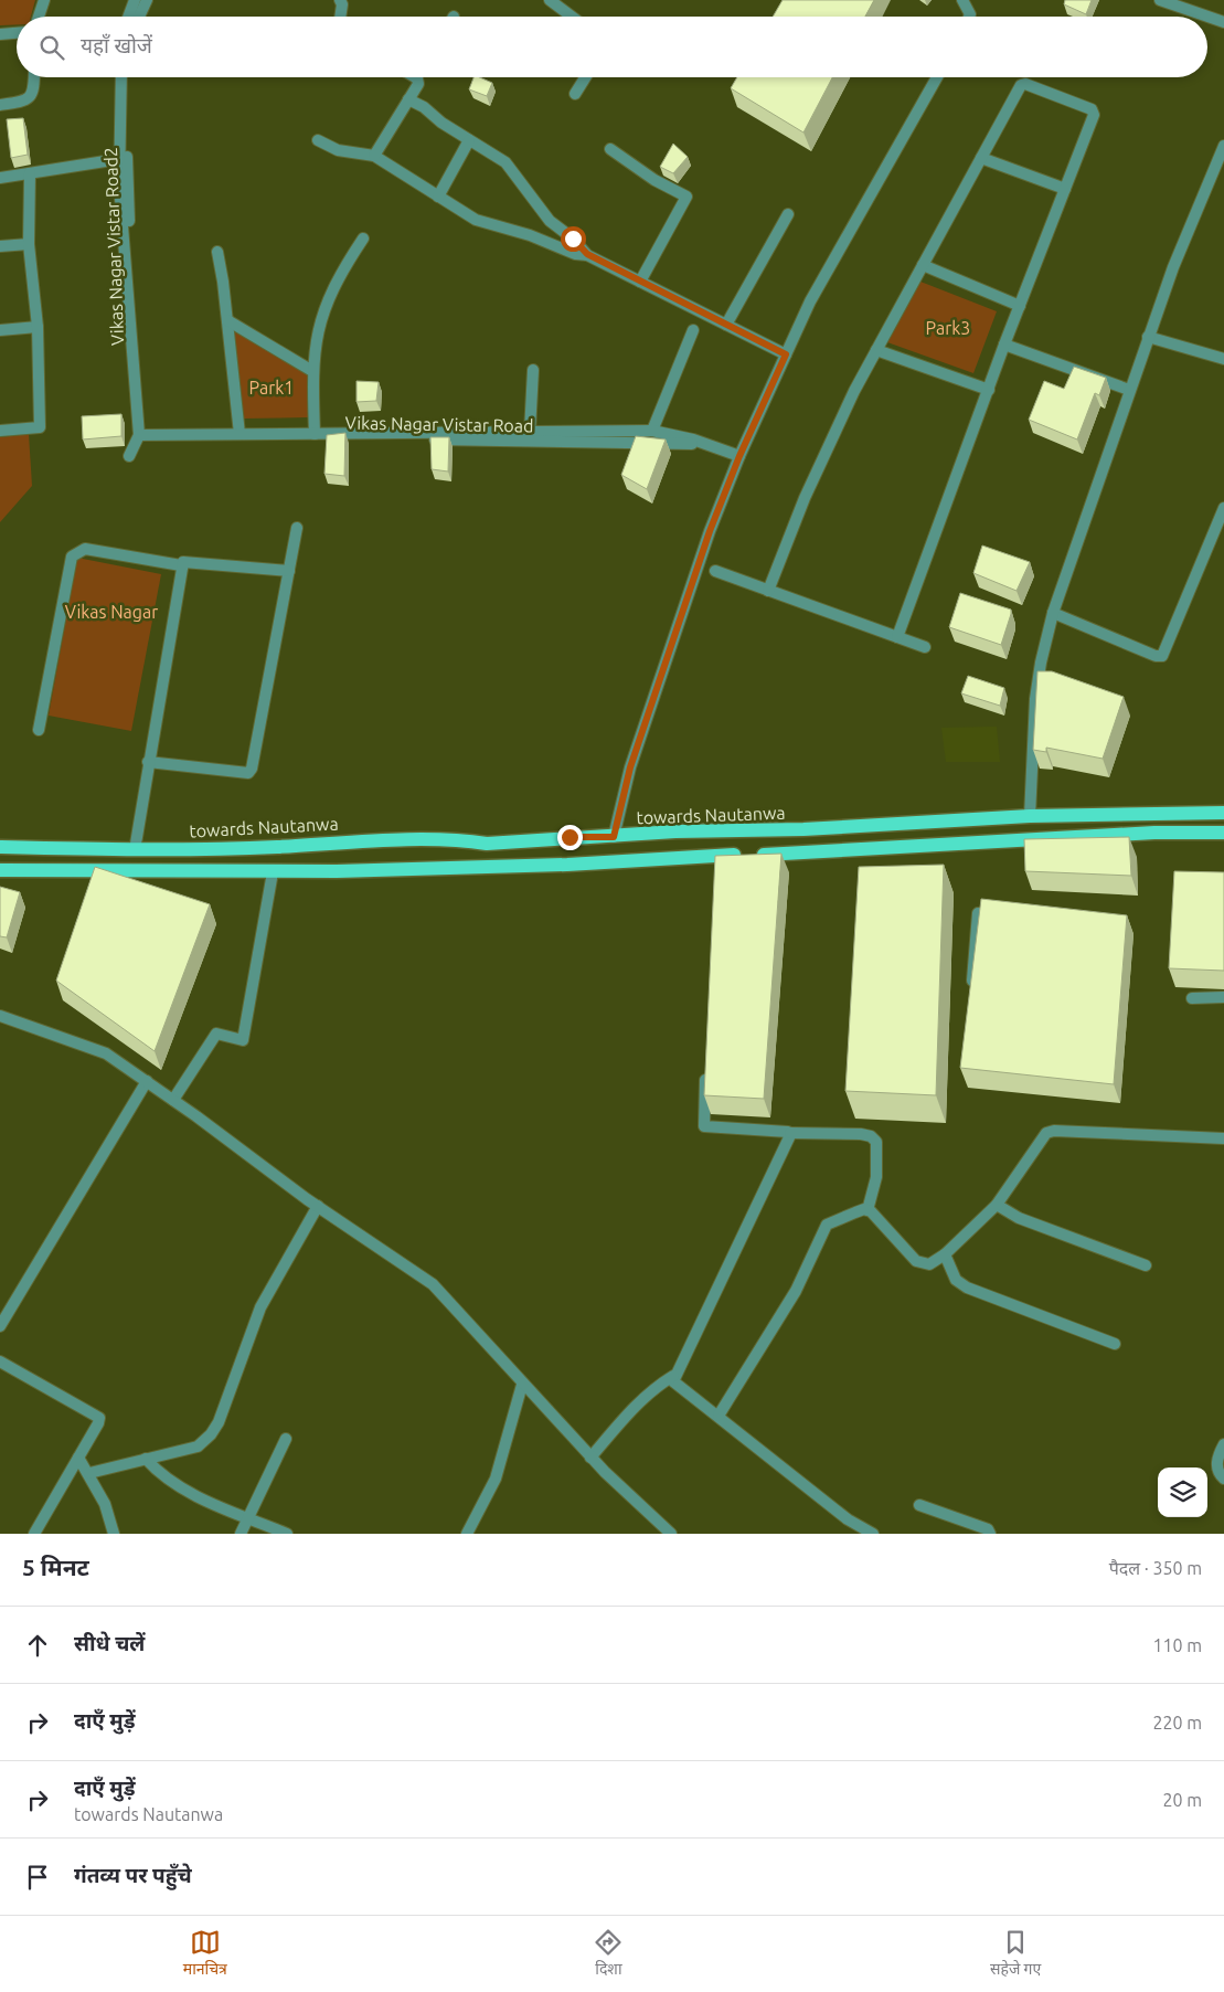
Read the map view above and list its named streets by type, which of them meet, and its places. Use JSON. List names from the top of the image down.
{
  "streets": {
    "main road": ["towards Nautanwa"],
    "street": ["Vikas Nagar Vistar Road2", "Vikas Nagar Vistar Road"]
  },
  "crossings": [
    ["Vikas Nagar Vistar Road2", "Vikas Nagar Vistar Road"]
  ],
  "parks": ["Park3", "Park1", "Vikas Nagar"],
  "page": {
    "search": "यहाँ खोजें",
    "heading": ["5 मिनट", "पैदल · 350 m"],
    "list": [
      ["सीधे चलें", "110 m"],
      ["दाएँ मुड़ें", "220 m"],
      ["दाएँ मुड़ें", "towards Nautanwa", "20 m"],
      "गंतव्य पर पहुँचे"
    ],
    "nav": ["मानचित्र", "दिशा", "सहेजे गए"]
  }
}
